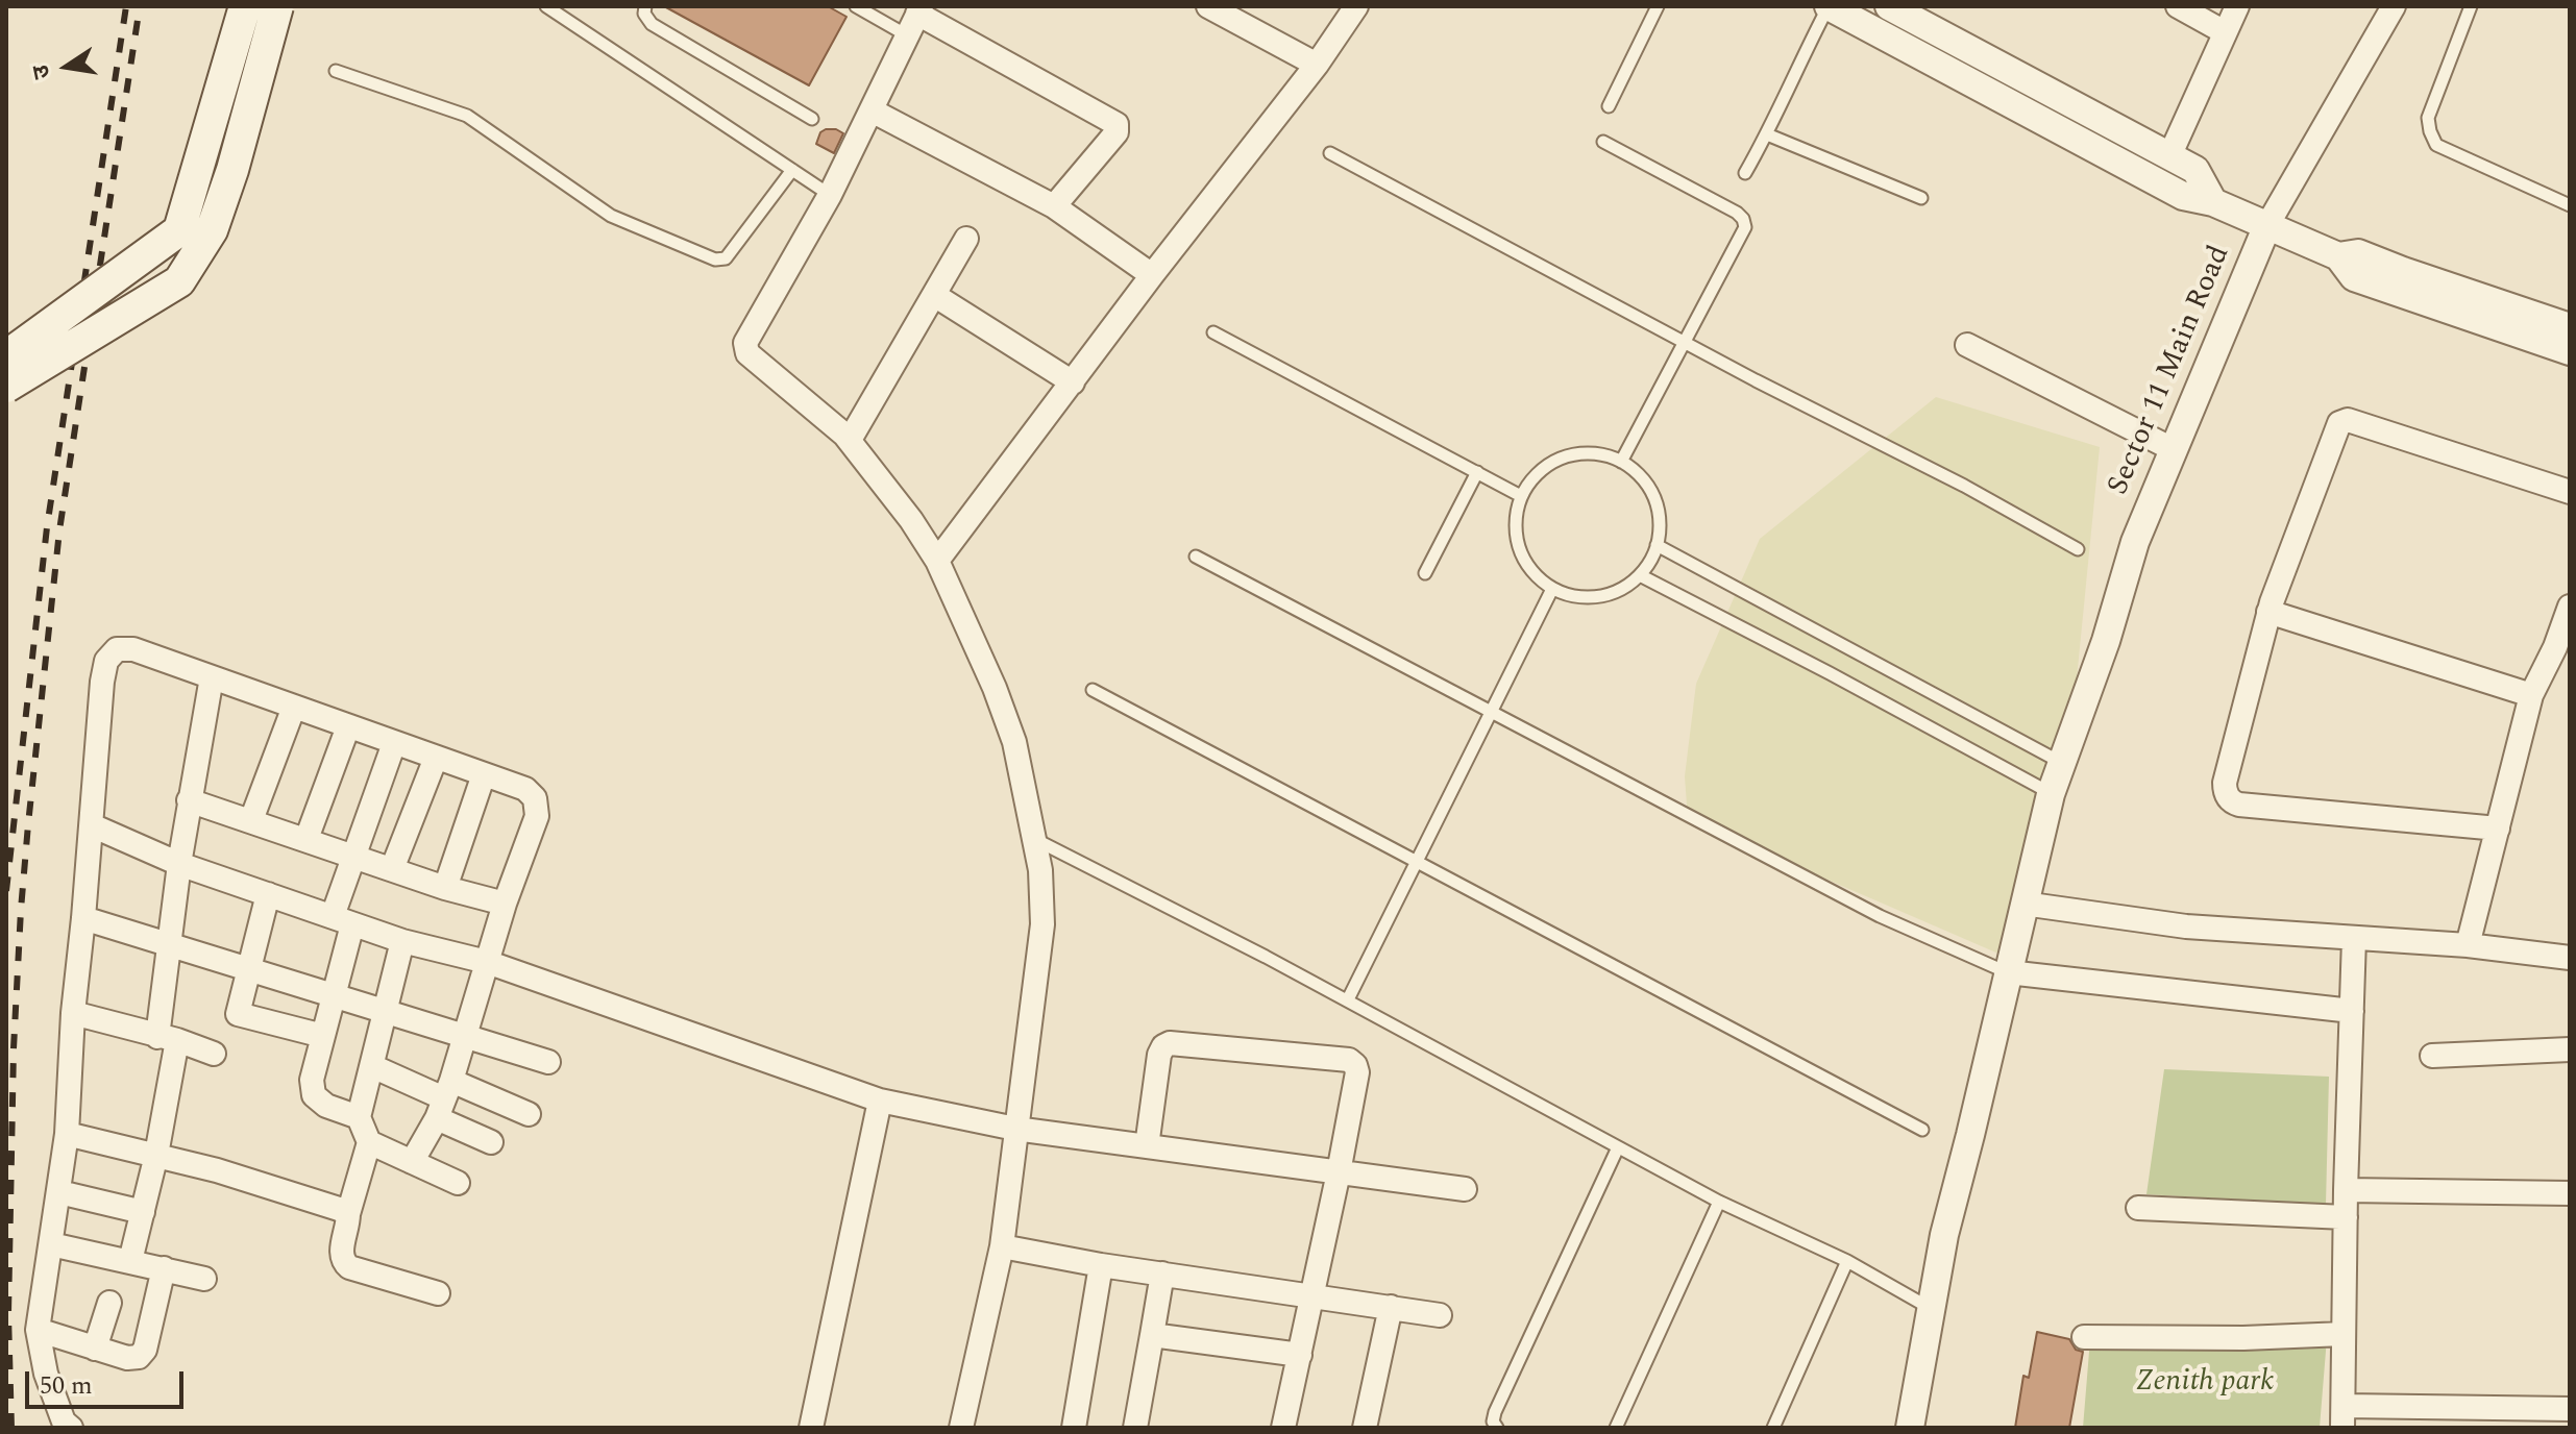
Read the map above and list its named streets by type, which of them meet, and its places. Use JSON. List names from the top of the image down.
{
  "streets": {
    "street": ["Sector 11 Main Road"]
  },
  "parks": ["Zenith park"],
  "scale_bar": "50 m",
  "north": "left"
}
